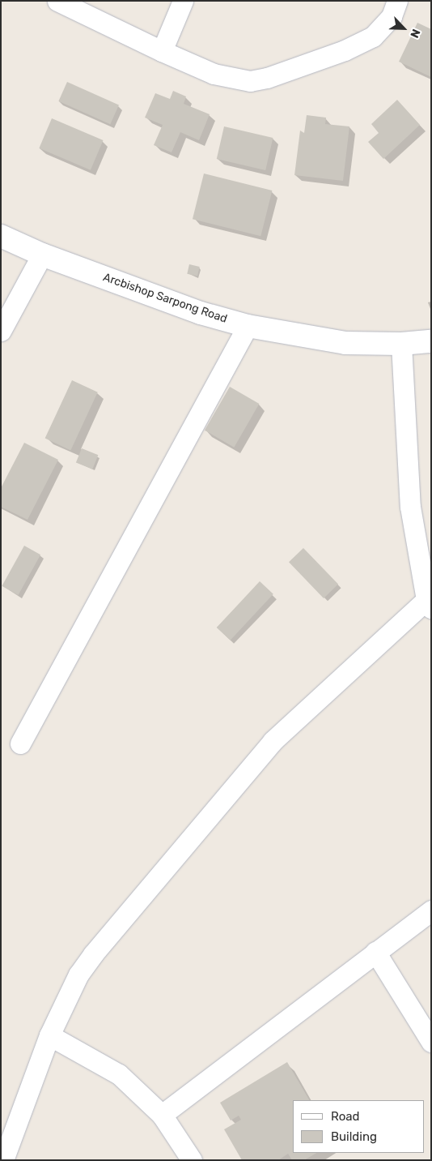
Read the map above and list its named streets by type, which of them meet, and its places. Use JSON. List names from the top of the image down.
{
  "streets": {
    "street": ["Arcbishop Sarpong Road"]
  },
  "legend": ["Road", "Building"],
  "north": "bottom right"
}
